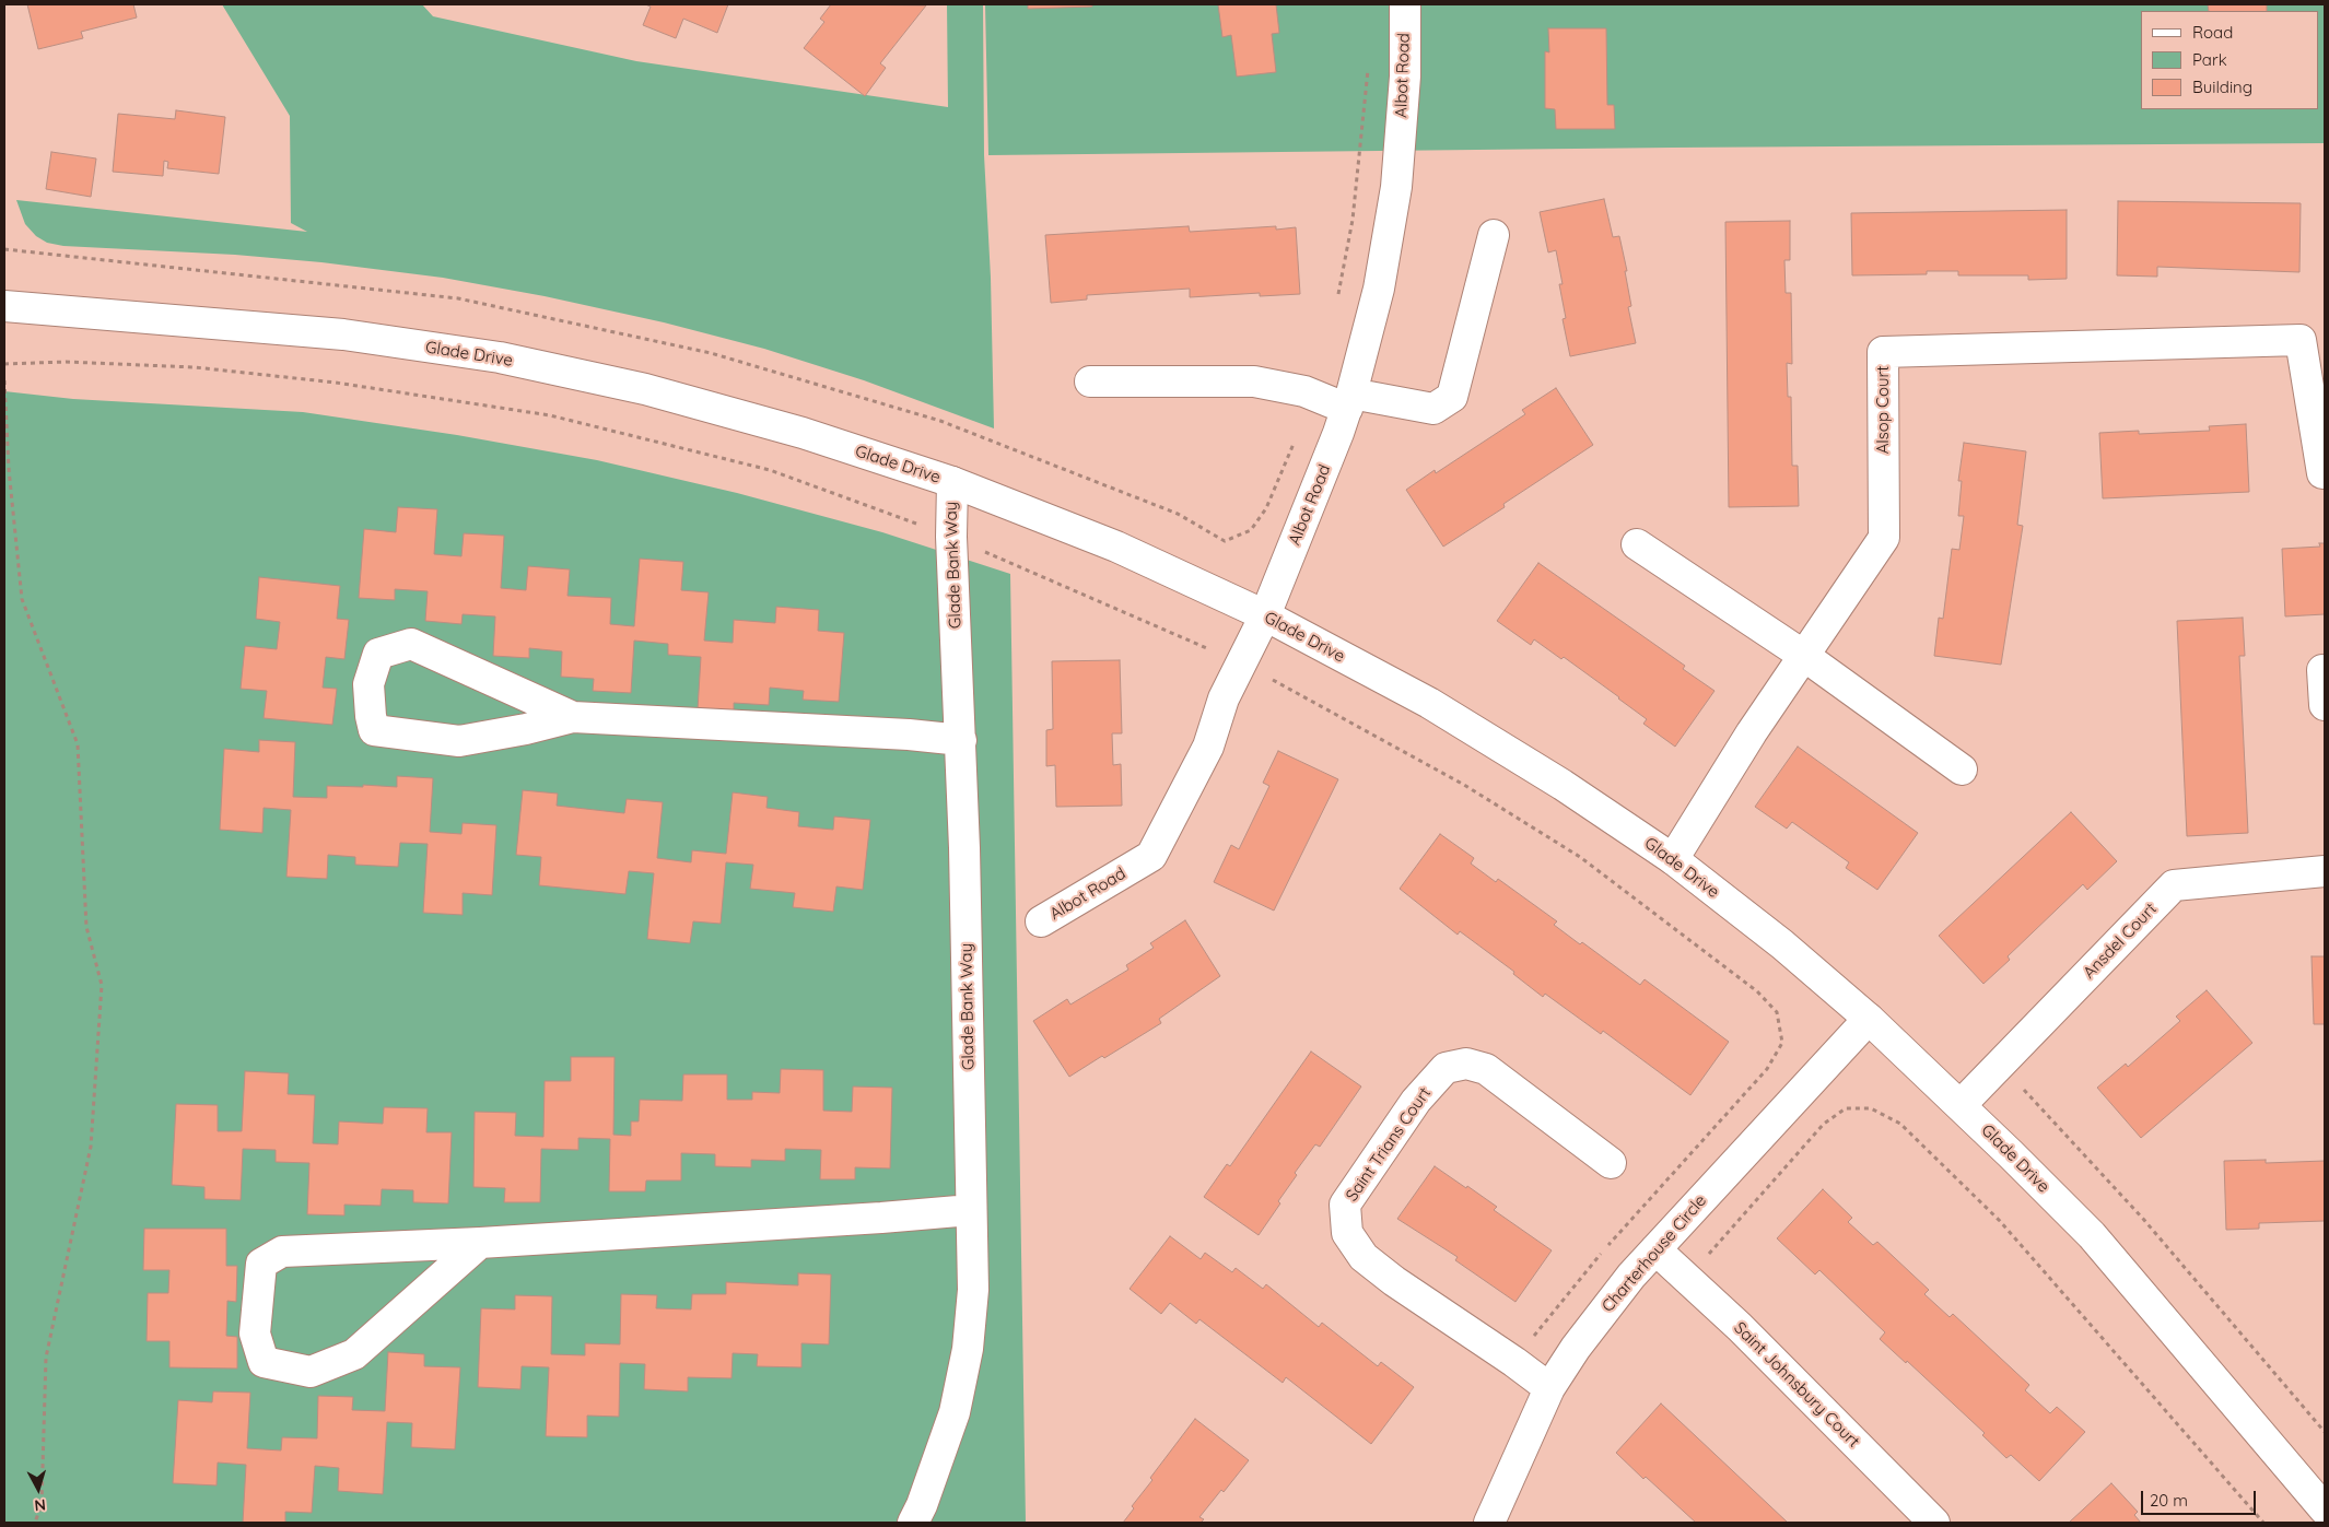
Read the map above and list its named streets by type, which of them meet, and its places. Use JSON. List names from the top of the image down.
{
  "streets": {
    "street": [
      "Albot Road",
      "Glade Drive",
      "Alsop Court",
      "Glade Bank Way",
      "Ansdel Court",
      "Saint Trians Court",
      "Charterhouse Circle",
      "Saint Johnsbury Court"
    ]
  },
  "crossings": [
    ["Albot Road", "Glade Drive"],
    ["Glade Drive", "Alsop Court"],
    ["Glade Drive", "Glade Bank Way"],
    ["Glade Drive", "Ansdel Court"],
    ["Glade Drive", "Charterhouse Circle"],
    ["Saint Trians Court", "Charterhouse Circle"],
    ["Charterhouse Circle", "Saint Johnsbury Court"]
  ],
  "legend": ["Road", "Park", "Building"],
  "scale_bar": "20 m",
  "north": "bottom"
}
